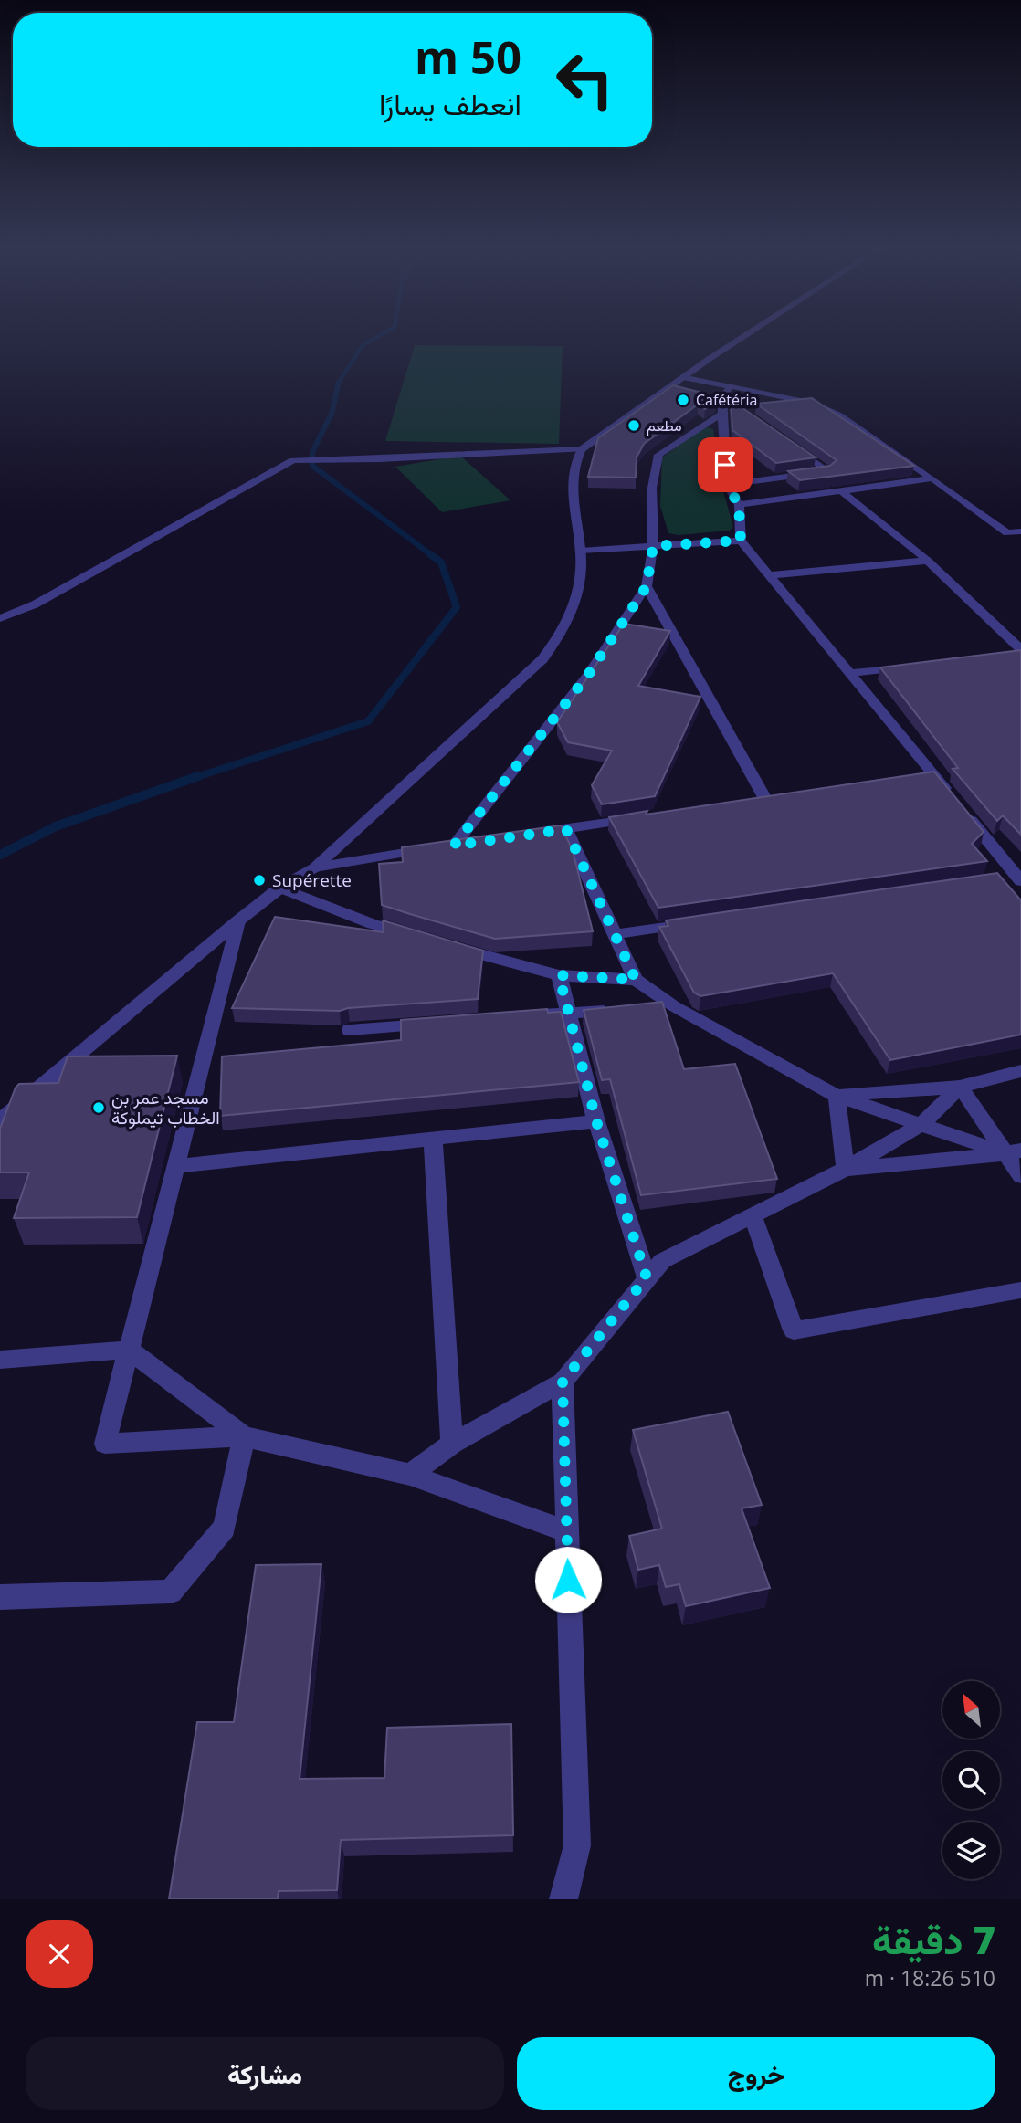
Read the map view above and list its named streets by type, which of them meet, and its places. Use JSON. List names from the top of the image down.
{
  "places": [
    "Cafétéria",
    "مطعم",
    "Supérette",
    "مسجد عمر بن الخطاب تيملوكة"
  ],
  "north": "top left",
  "page": {
    "turn": ["50 m", "انعطف يسارًا"],
    "heading": ["7 دقيقة", "510 m · 18:26"],
    "buttons": ["خروج", "مشاركة"]
  }
}
